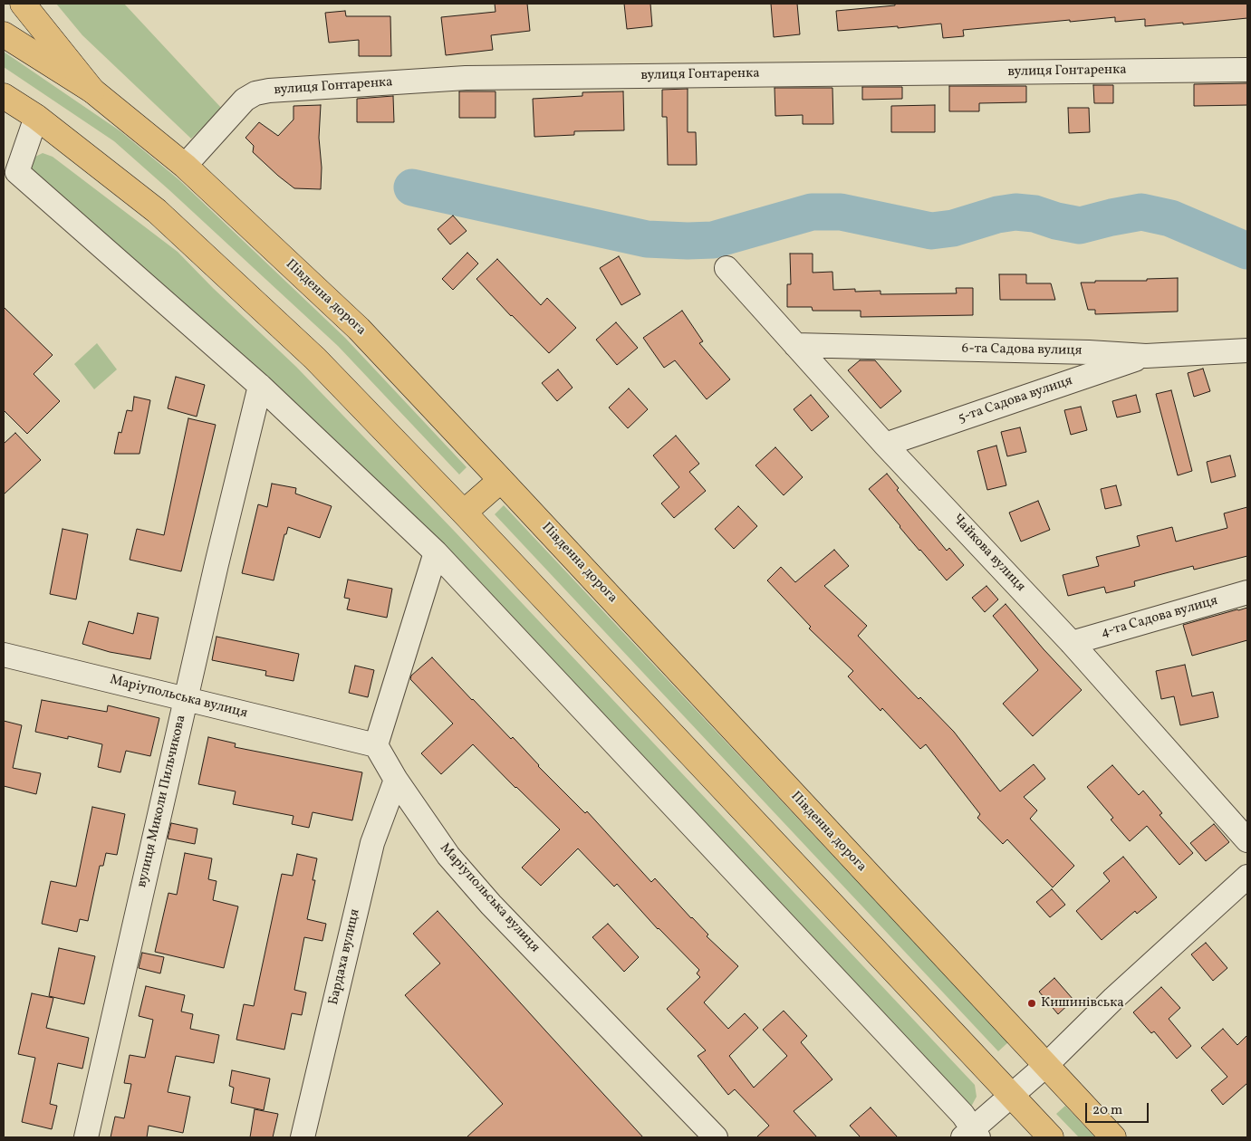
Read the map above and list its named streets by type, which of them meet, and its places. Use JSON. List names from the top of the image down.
{
  "streets": {
    "main road": ["Південна дорога"],
    "street": [
      "вулиця Гонтаренка",
      "6-та Садова вулиця",
      "5-та Садова вулиця",
      "Чайкова вулиця",
      "4-та Садова вулиця",
      "Маріупольська вулиця",
      "вулиця Миколи Пильчикова",
      "Бардаха вулиця"
    ]
  },
  "crossings": [
    ["вулиця Гонтаренка", "Південна дорога"],
    ["6-та Садова вулиця", "5-та Садова вулиця"],
    ["6-та Садова вулиця", "Чайкова вулиця"],
    ["5-та Садова вулиця", "Чайкова вулиця"],
    ["Чайкова вулиця", "4-та Садова вулиця"],
    ["Маріупольська вулиця", "вулиця Миколи Пильчикова"],
    ["Маріупольська вулиця", "Бардаха вулиця"]
  ],
  "places": ["Кишинівська"],
  "scale_bar": "20 m"
}
